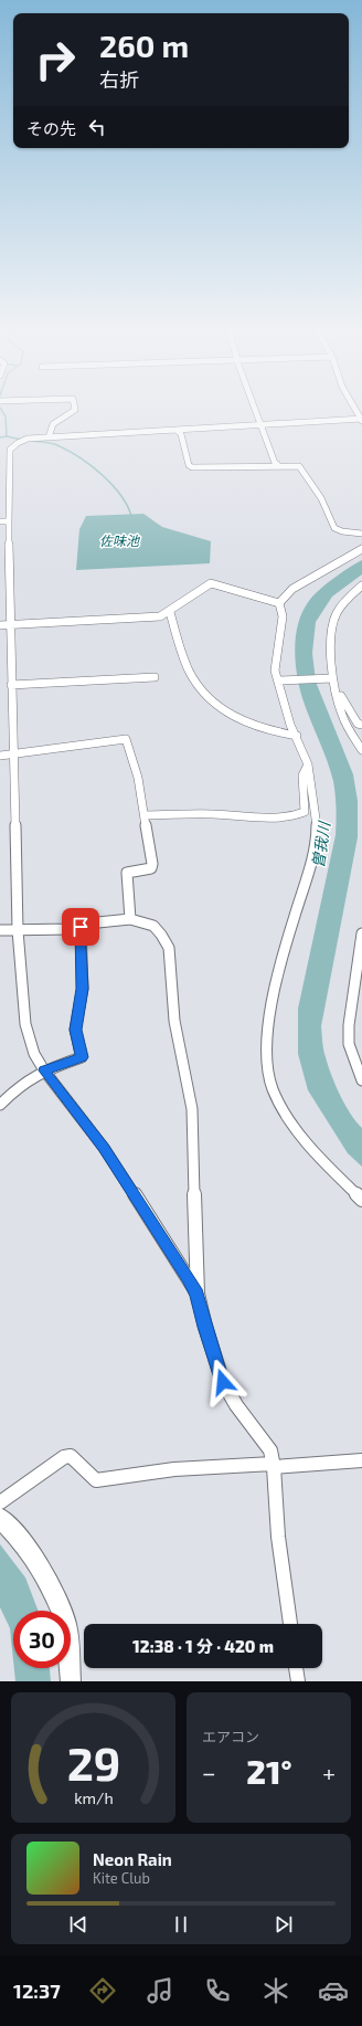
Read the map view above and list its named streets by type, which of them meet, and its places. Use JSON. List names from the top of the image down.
{
  "water": ["佐味池", "曽我川"],
  "page": {
    "turn": ["260 m", "右折"],
    "then": "その先",
    "limit": "30",
    "trip": "12:38 · 1 分 · 420 m",
    "tile": "エアコン",
    "heat": ["−", "21°", "+"],
    "song": ["Neon Rain", "Kite Club"],
    "tabs": "12:37",
    "gauge": ["29", "km/h"]
  }
}
